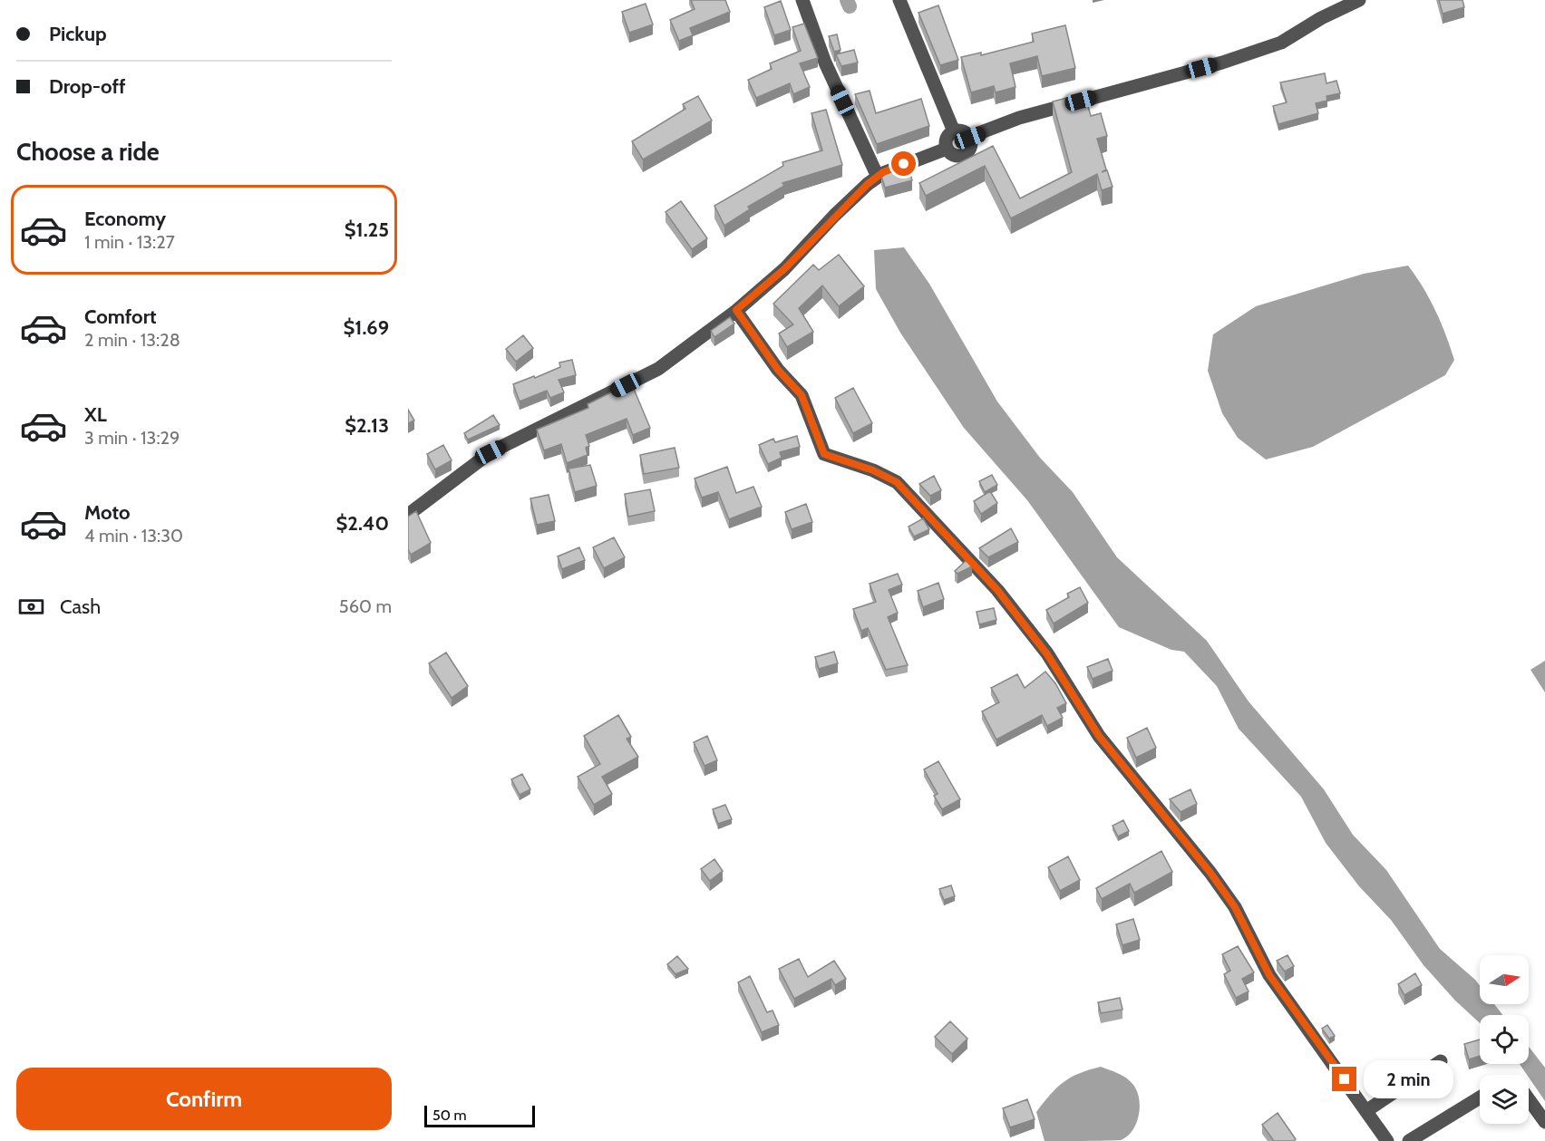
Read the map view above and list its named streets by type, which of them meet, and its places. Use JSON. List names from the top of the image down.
{
  "scale_bar": "50 m",
  "north": "right",
  "page": {
    "banner": ["Pickup", "Drop-off"],
    "heading": "Choose a ride",
    "list": [
      {
        "name": "Economy",
        "note": "1 min · 13:27",
        "value": "$1.25"
      },
      {
        "name": "Comfort",
        "note": "2 min · 13:28",
        "value": "$1.69"
      },
      {
        "name": "XL",
        "note": "3 min · 13:29",
        "value": "$2.13"
      },
      {
        "name": "Moto",
        "note": "4 min · 13:30",
        "value": "$2.40"
      }
    ],
    "pay": ["Cash", "560 m"],
    "buttons": "Confirm",
    "bubble": "2 min",
    "scale": "50 m"
  }
}
